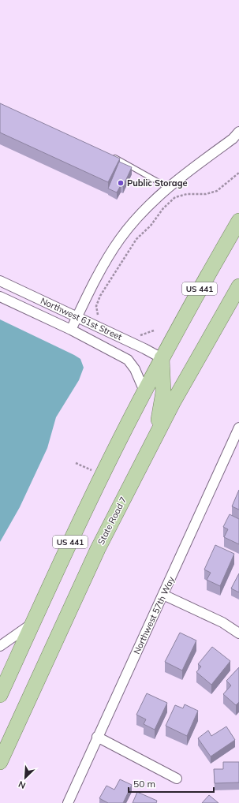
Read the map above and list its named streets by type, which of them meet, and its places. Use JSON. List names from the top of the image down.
{
  "streets": {
    "main road": ["US 441", "State Road 7"],
    "street": ["Northwest 61st Street", "Northwest 57th Way"]
  },
  "crossings": [
    ["US 441", "Northwest 61st Street"]
  ],
  "places": ["Public Storage"],
  "scale_bar": "50 m",
  "north": "bottom left"
}
